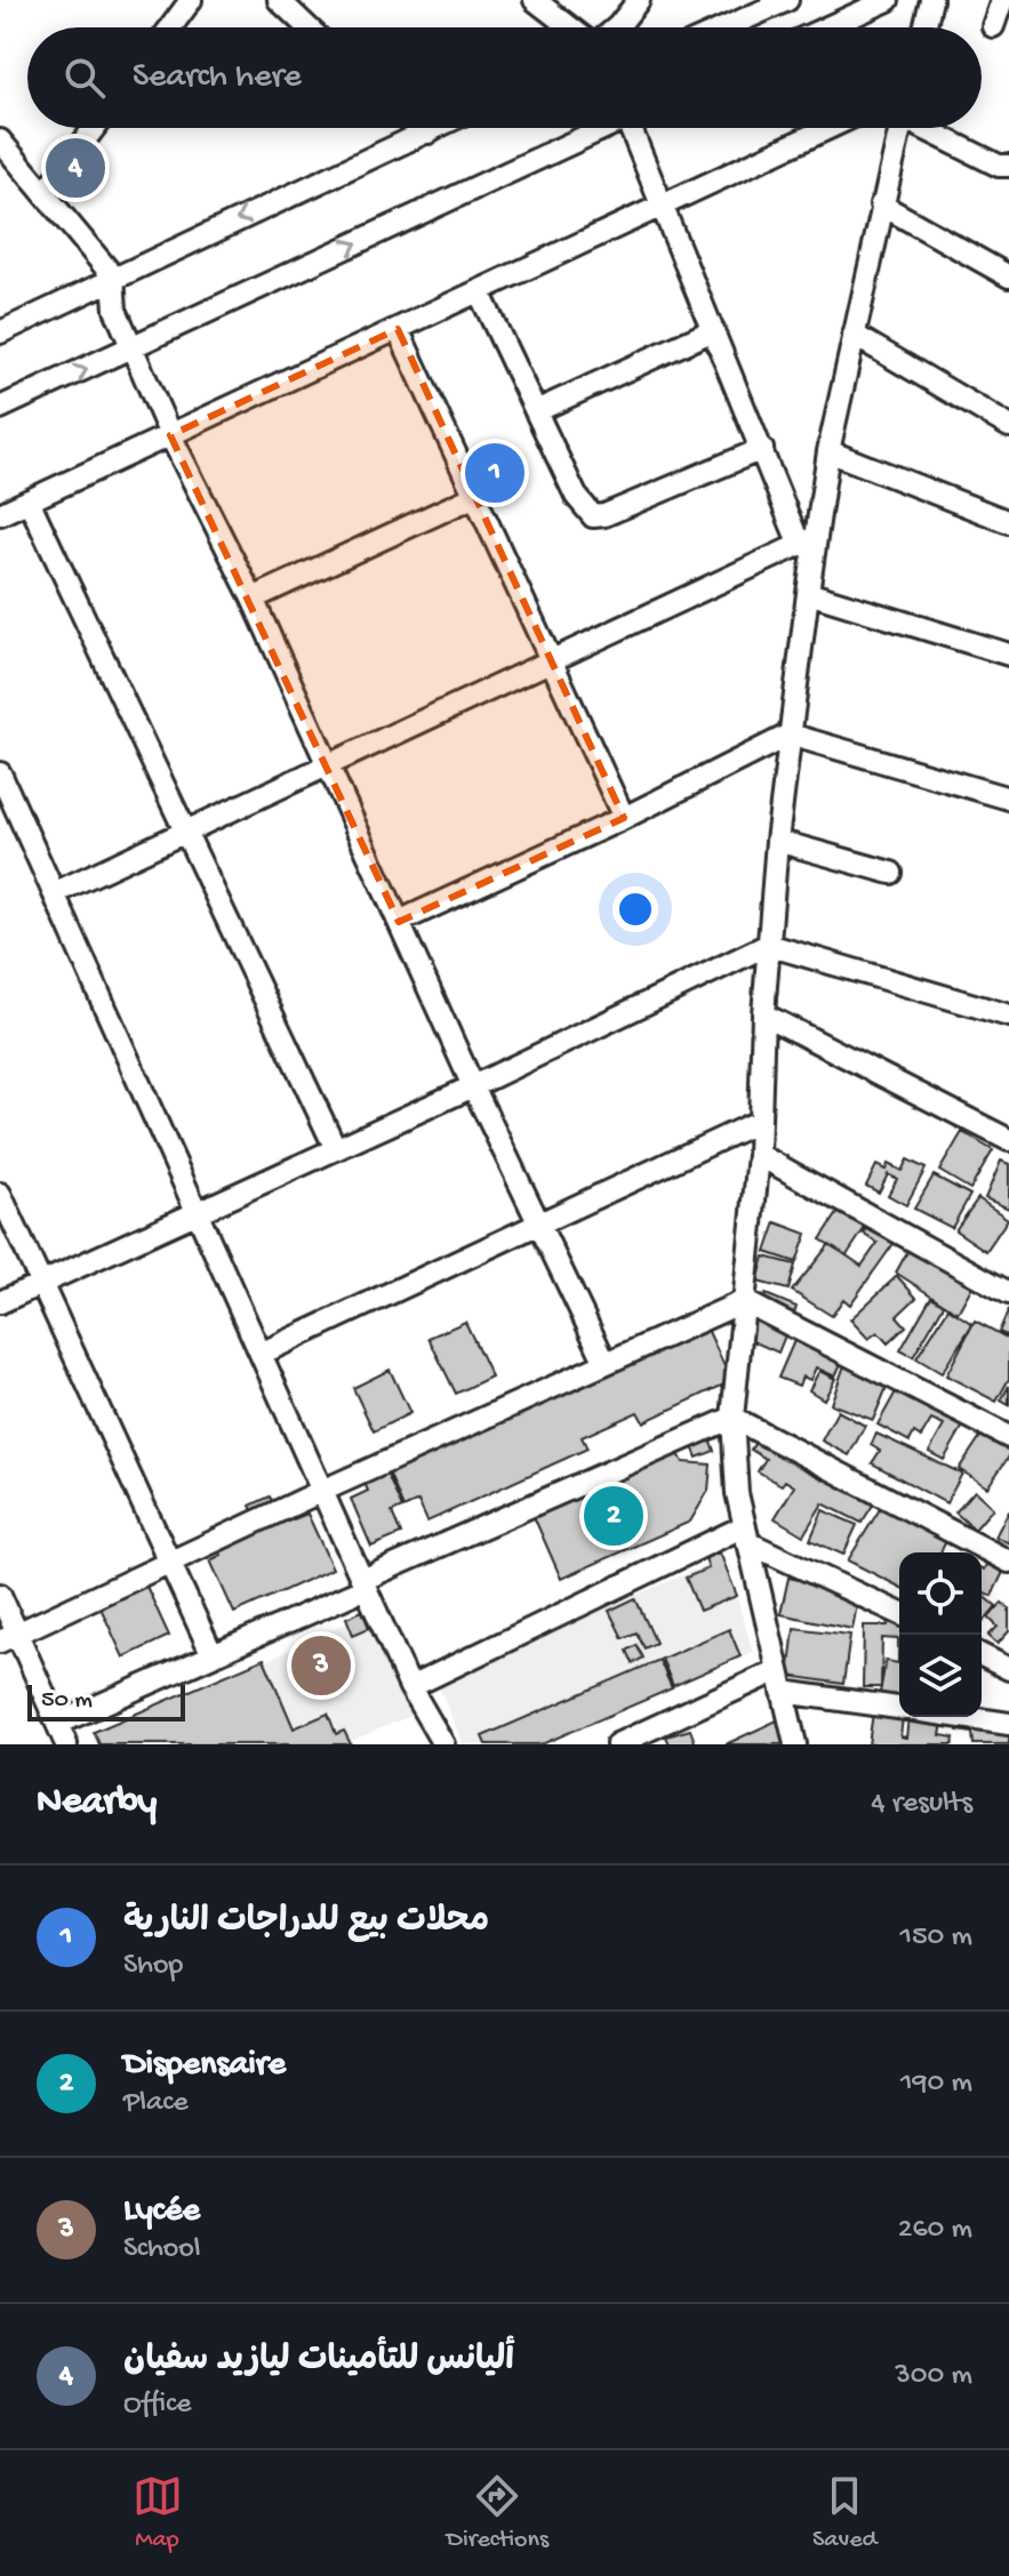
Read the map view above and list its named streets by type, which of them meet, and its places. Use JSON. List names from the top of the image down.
{
  "scale_bar": "50 m",
  "page": {
    "search": "Search here",
    "pins": [
      "4",
      "1",
      "2",
      "3"
    ],
    "scale": "50 m",
    "heading": ["Nearby", "4 results"],
    "list": [
      {
        "mark": "1",
        "name": "محلات بيع للدراجات النارية",
        "note": "Shop",
        "value": "150 m"
      },
      {
        "mark": "2",
        "name": "Dispensaire",
        "note": "Place",
        "value": "190 m"
      },
      {
        "mark": "3",
        "name": "Lycée",
        "note": "School",
        "value": "260 m"
      },
      {
        "mark": "4",
        "name": "أليانس للتأمينات ليازيد سفيان",
        "note": "Office",
        "value": "300 m"
      }
    ],
    "nav": ["Map", "Directions", "Saved"]
  }
}
